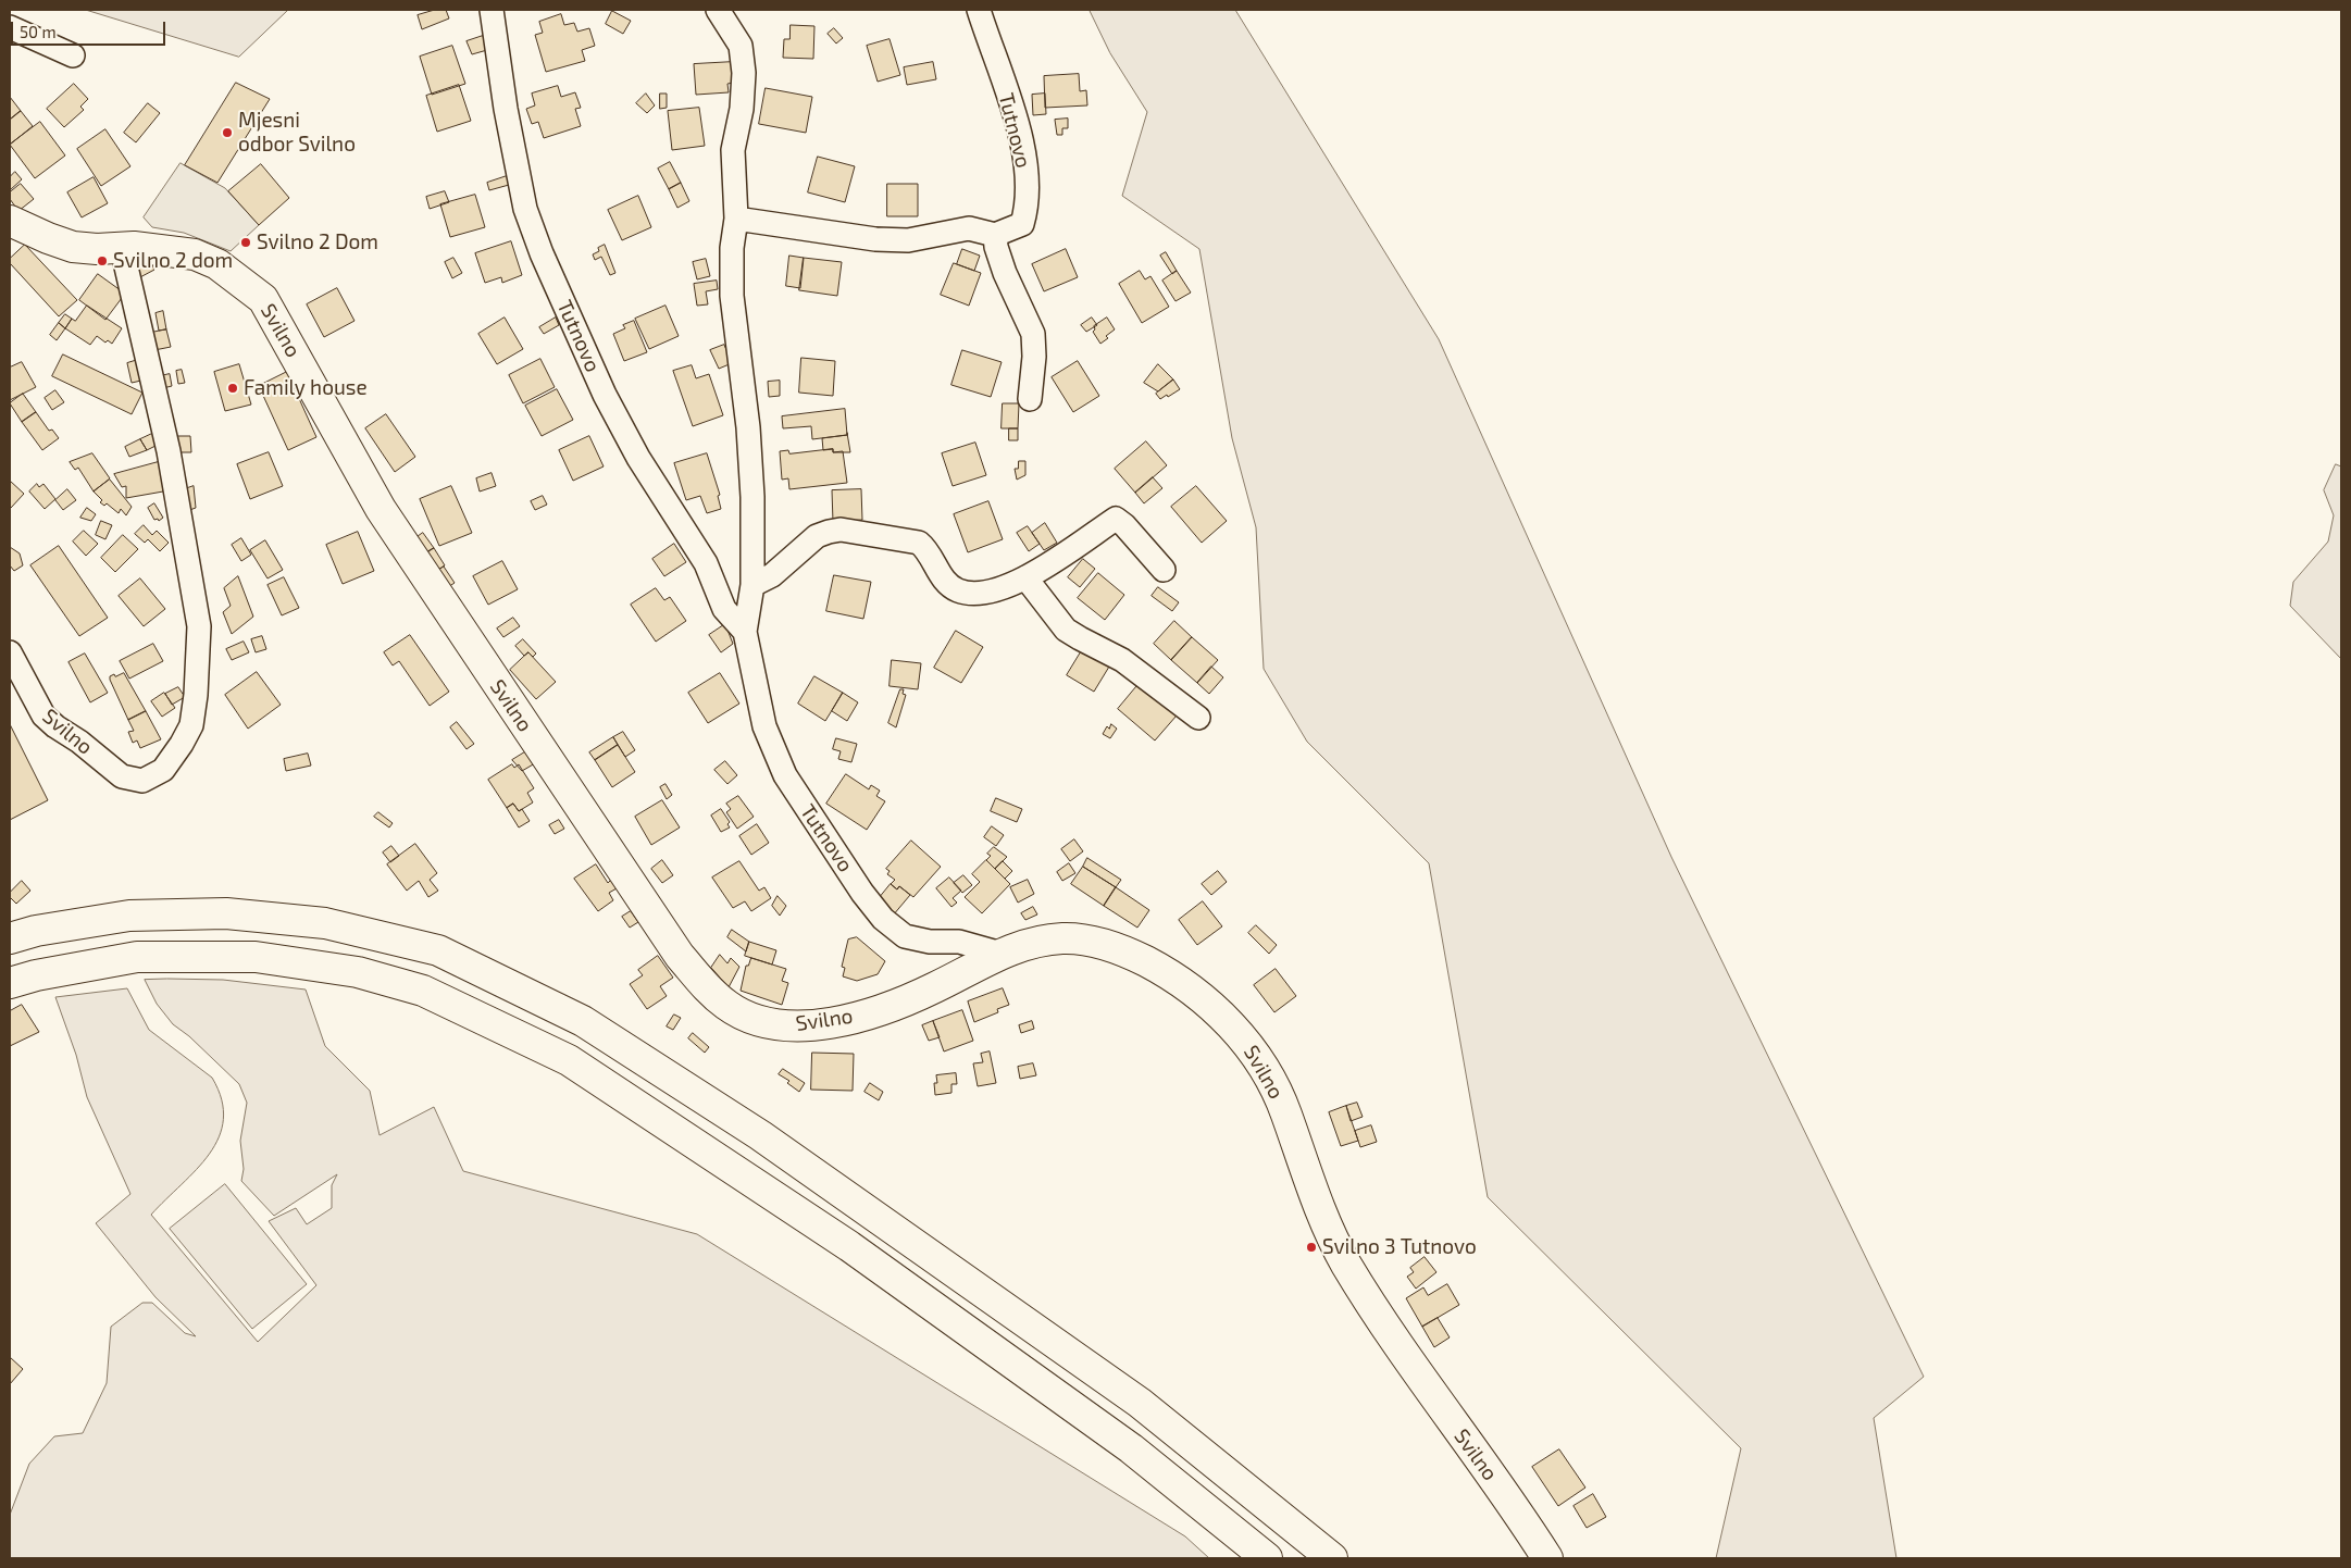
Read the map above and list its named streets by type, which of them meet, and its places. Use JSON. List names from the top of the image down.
{
  "streets": {
    "main road": ["Svilno"],
    "street": ["Tutnovo"]
  },
  "crossings": [
    ["Tutnovo", "Svilno"]
  ],
  "places": [
    "Mjesni odbor Svilno",
    "Svilno 2 Dom",
    "Svilno 2 dom",
    "Family house",
    "Svilno 3 Tutnovo"
  ],
  "scale_bar": "50 m"
}
